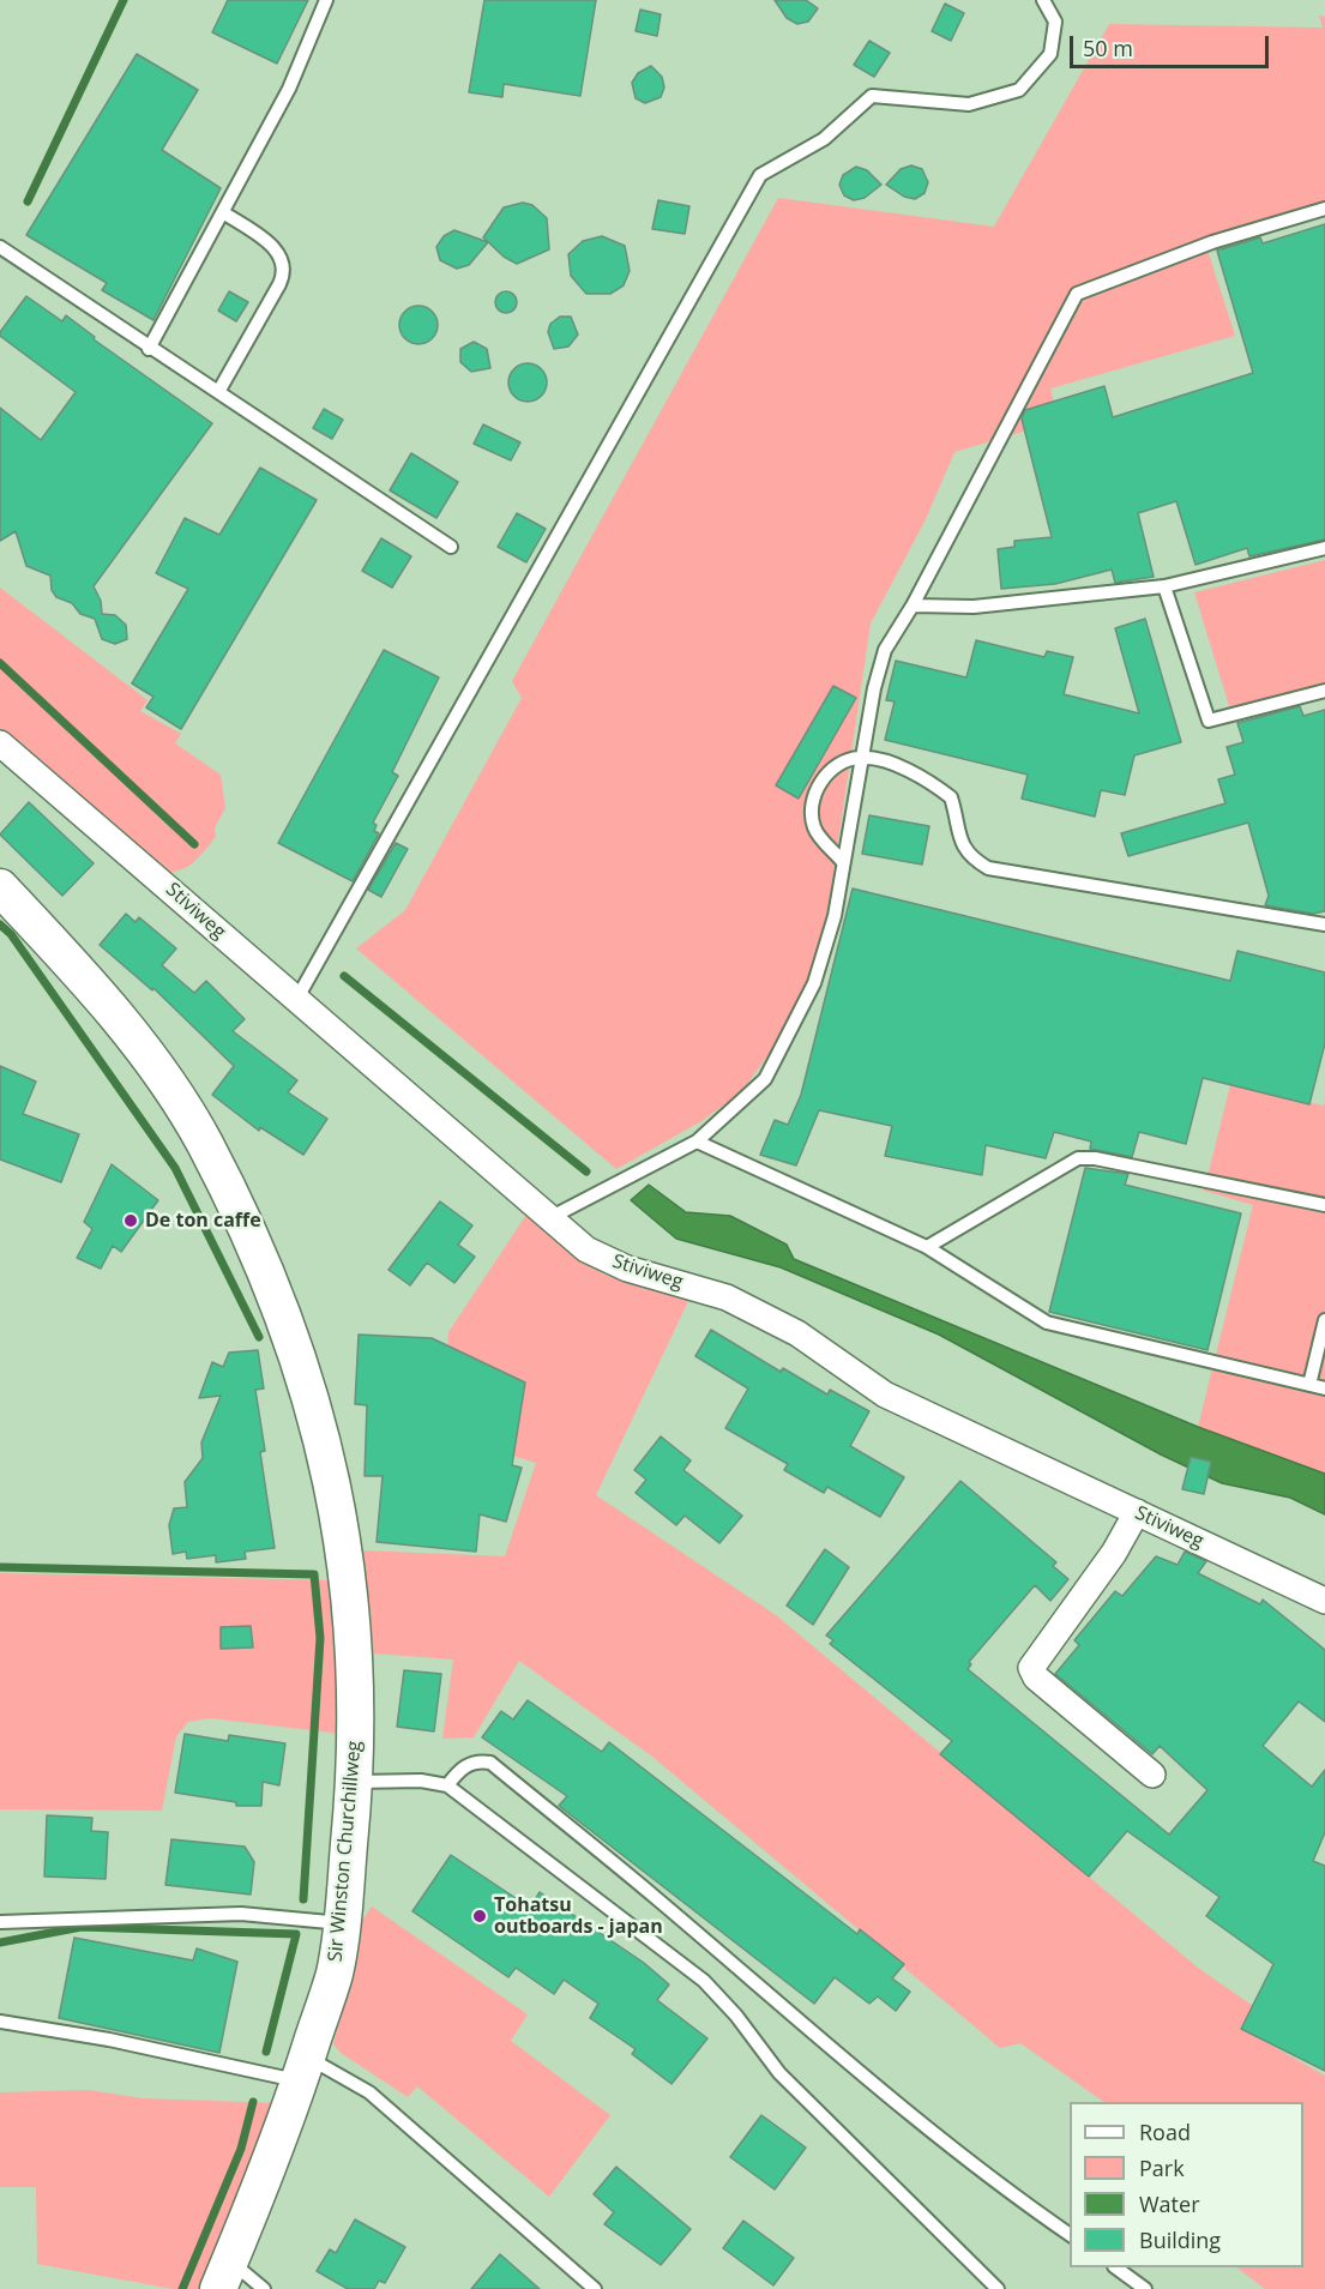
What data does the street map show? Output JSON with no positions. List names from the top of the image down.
{
  "streets": {
    "street": ["Stiviweg", "Sir Winston Churchillweg"]
  },
  "places": ["De ton caffe", "Tohatsu outboards - japan"],
  "legend": [
    "Road",
    "Park",
    "Water",
    "Building"
  ],
  "scale_bar": "50 m"
}
